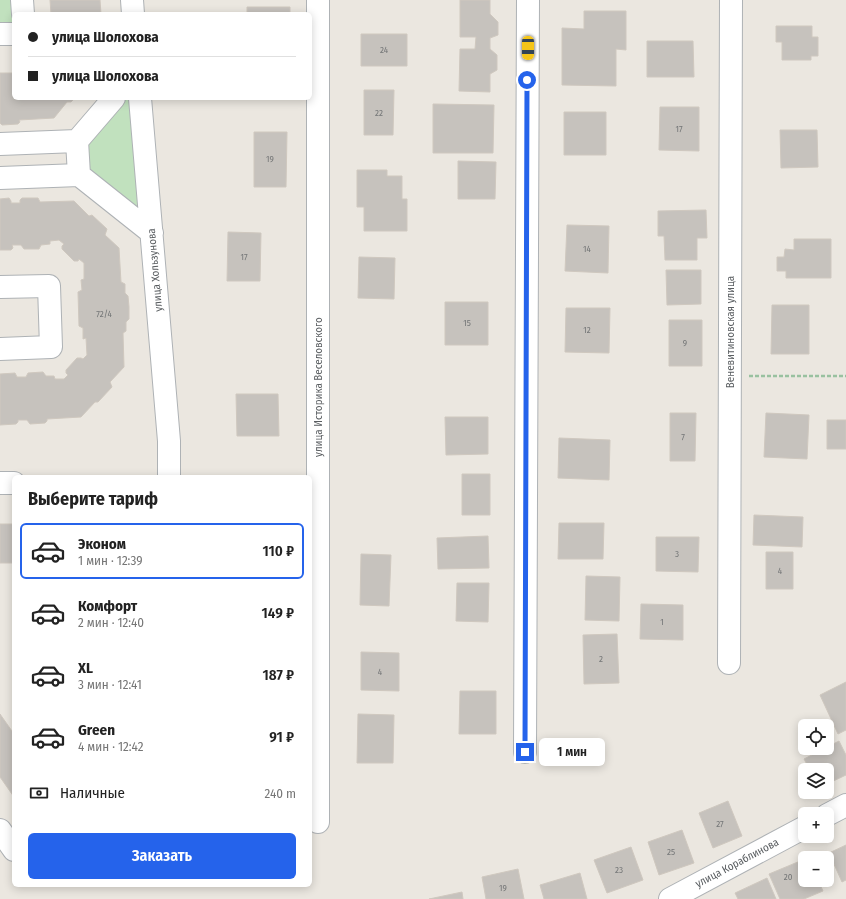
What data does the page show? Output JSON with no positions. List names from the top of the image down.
{
  "streets": {
    "street": [
      "улица Хользунова",
      "Веневитиновская улица",
      "улица Историка Веселовского",
      "улица Кораблинова"
    ]
  },
  "house_numbers": [
    "24",
    "22",
    "17",
    "19",
    "14",
    "17",
    "72/4",
    "15",
    "12",
    "9",
    "7",
    "3",
    "4",
    "1",
    "2",
    "4",
    "27",
    "25",
    "23",
    "20",
    "19"
  ],
  "page": {
    "banner": ["улица Шолохова", "улица Шолохова"],
    "heading": "Выберите тариф",
    "list": [
      {
        "name": "Эконом",
        "note": "1 мин · 12:39",
        "value": "110 ₽"
      },
      {
        "name": "Комфорт",
        "note": "2 мин · 12:40",
        "value": "149 ₽"
      },
      {
        "name": "XL",
        "note": "3 мин · 12:41",
        "value": "187 ₽"
      },
      {
        "name": "Green",
        "note": "4 мин · 12:42",
        "value": "91 ₽"
      }
    ],
    "map_buttons": ["+", "−"],
    "bubble": "1 мин",
    "pay": ["Наличные", "240 m"],
    "buttons": "Заказать"
  }
}
